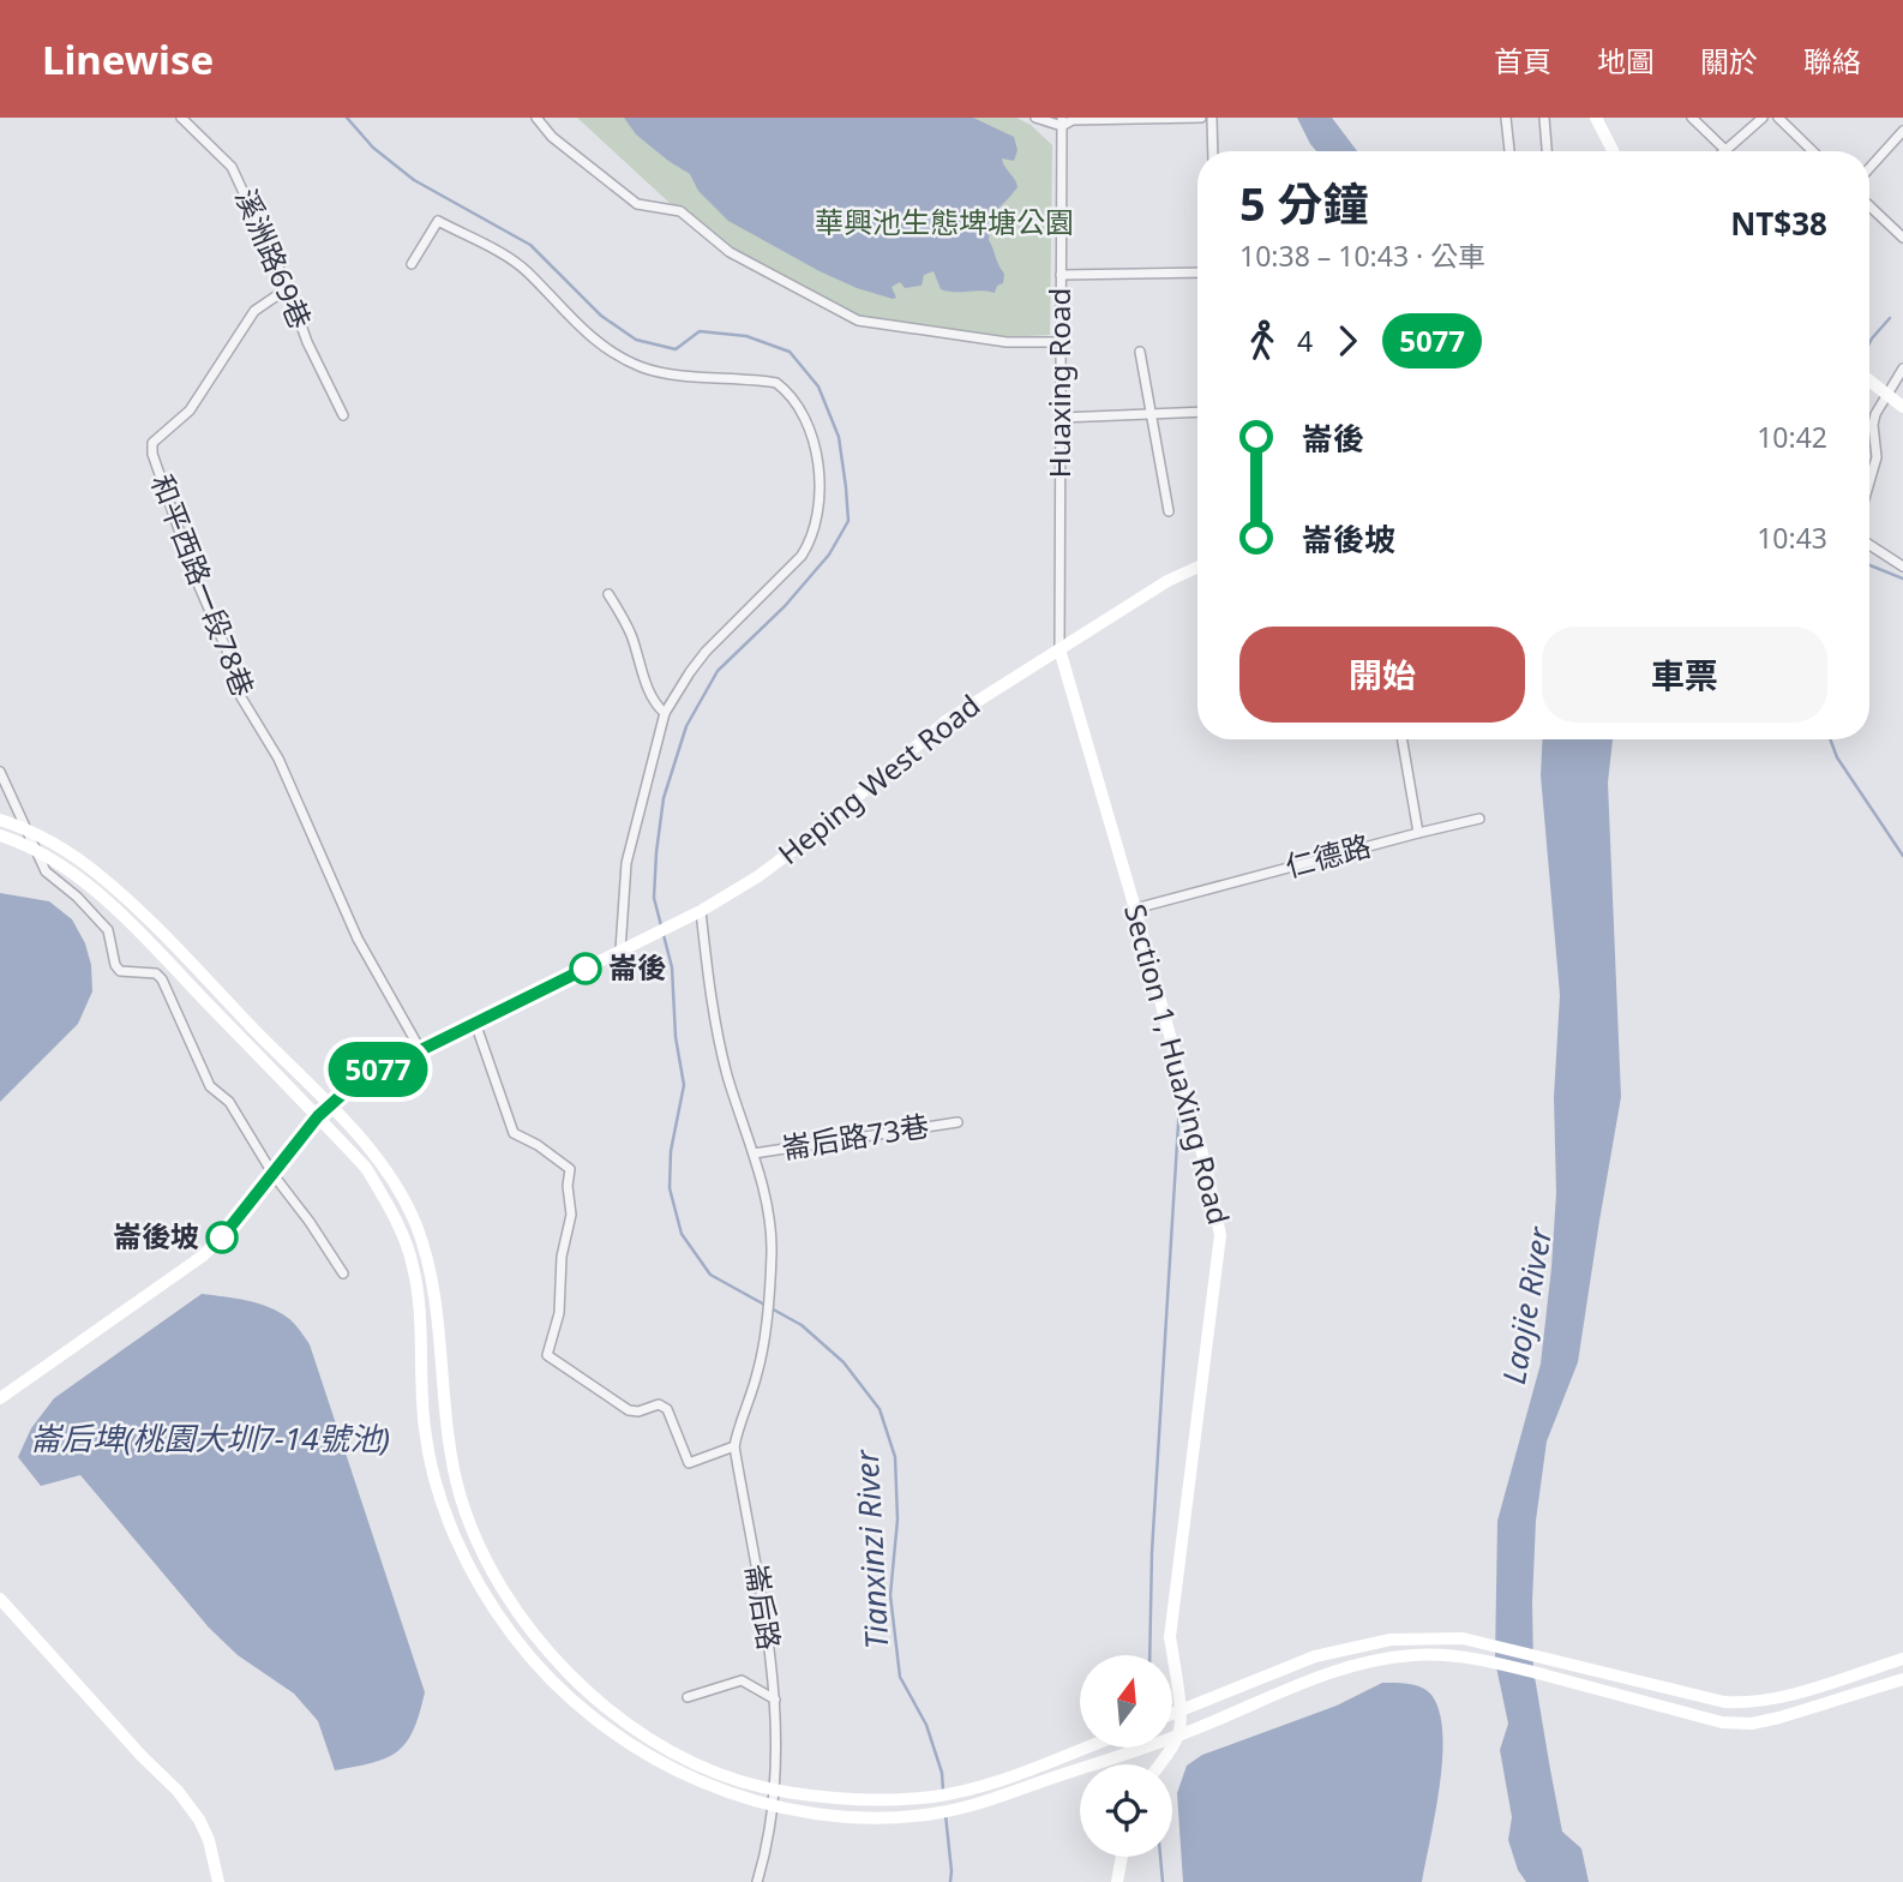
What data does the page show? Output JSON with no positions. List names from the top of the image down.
{
  "streets": {
    "street": [
      "溪洲路69巷",
      "Huaxing Road",
      "和平西路一段78巷",
      "Heping West Road",
      "仁德路",
      "Section 1, HuaXing Road",
      "崙后路73巷",
      "崙后路"
    ]
  },
  "crossings": [
    ["溪洲路69巷", "和平西路一段78巷"],
    ["Huaxing Road", "Heping West Road"],
    ["Huaxing Road", "Section 1, HuaXing Road"],
    ["和平西路一段78巷", "Heping West Road"],
    ["Heping West Road", "Section 1, HuaXing Road"],
    ["仁德路", "Section 1, HuaXing Road"],
    ["崙后路73巷", "崙后路"]
  ],
  "water": ["Laojie River", "崙后埤(桃園大圳7-14號池)", "Tianxinzi River"],
  "parks": ["華興池生態埤塘公園"],
  "places": ["崙後", "崙後坡"],
  "lines": ["bus line 5077"],
  "north": "top",
  "page": {
    "header": "Linewise",
    "nav": [
      "首頁",
      "地圖",
      "關於",
      "聯絡"
    ],
    "on_map": "5077",
    "heading": ["5 分鐘", "10:38 – 10:43 · 公車", "NT$38"],
    "legs": ["4", "5077"],
    "list": [
      {
        "name": "崙後",
        "value": "10:42"
      },
      {
        "name": "崙後坡",
        "value": "10:43"
      }
    ],
    "buttons": ["開始", "車票"]
  }
}
